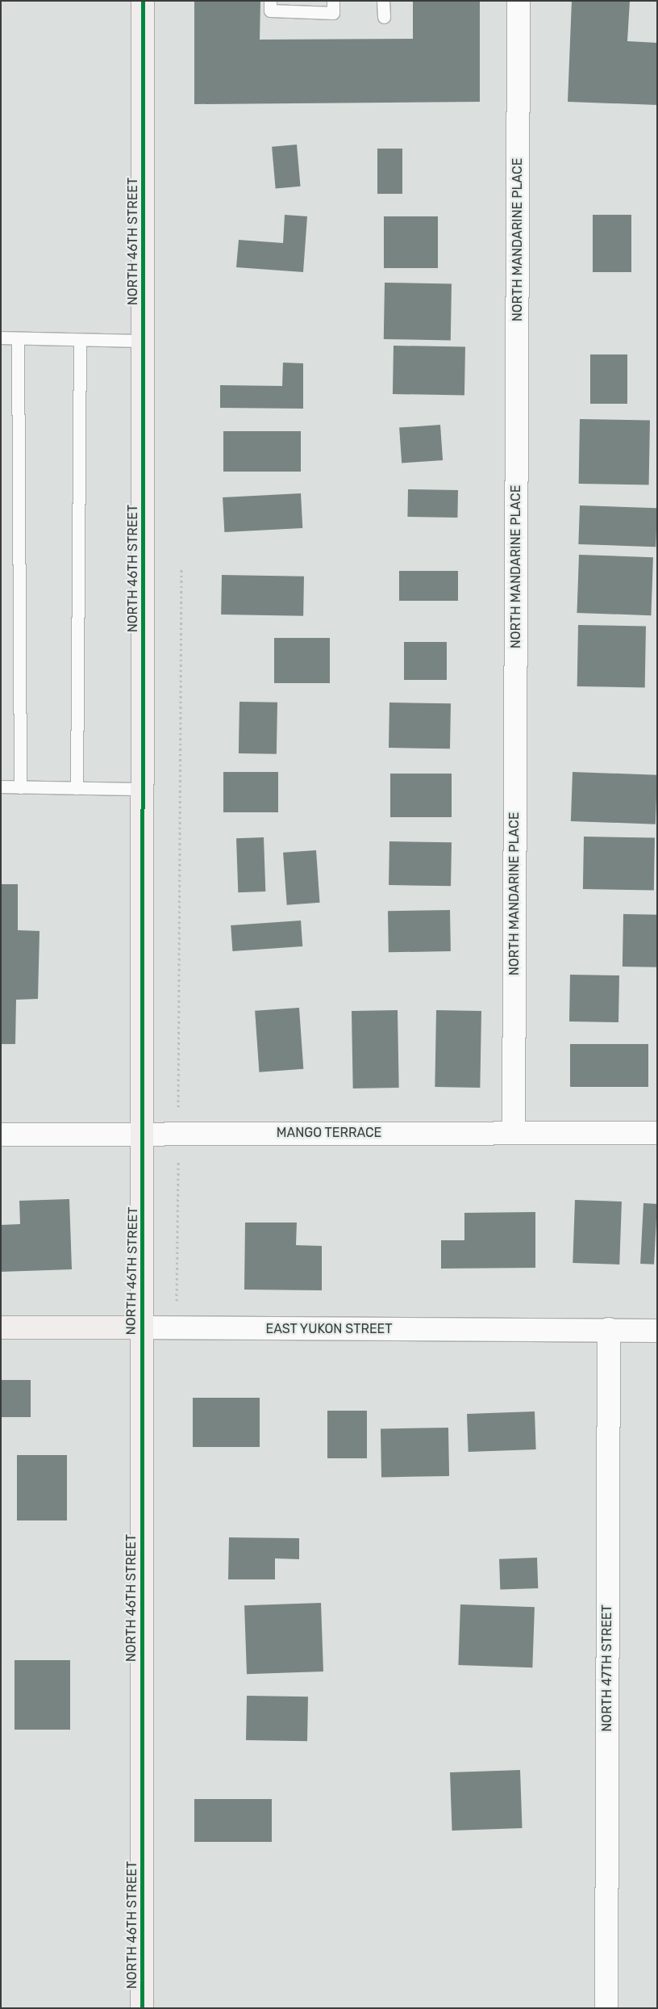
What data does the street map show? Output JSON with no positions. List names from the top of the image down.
{
  "streets": {
    "street": [
      "NORTH MANDARINE PLACE",
      "NORTH 46TH STREET",
      "MANGO TERRACE",
      "EAST YUKON STREET",
      "NORTH 47TH STREET"
    ]
  },
  "crossings": [
    ["NORTH MANDARINE PLACE", "MANGO TERRACE"],
    ["NORTH 46TH STREET", "MANGO TERRACE"],
    ["NORTH 46TH STREET", "EAST YUKON STREET"],
    ["EAST YUKON STREET", "NORTH 47TH STREET"]
  ]
}
